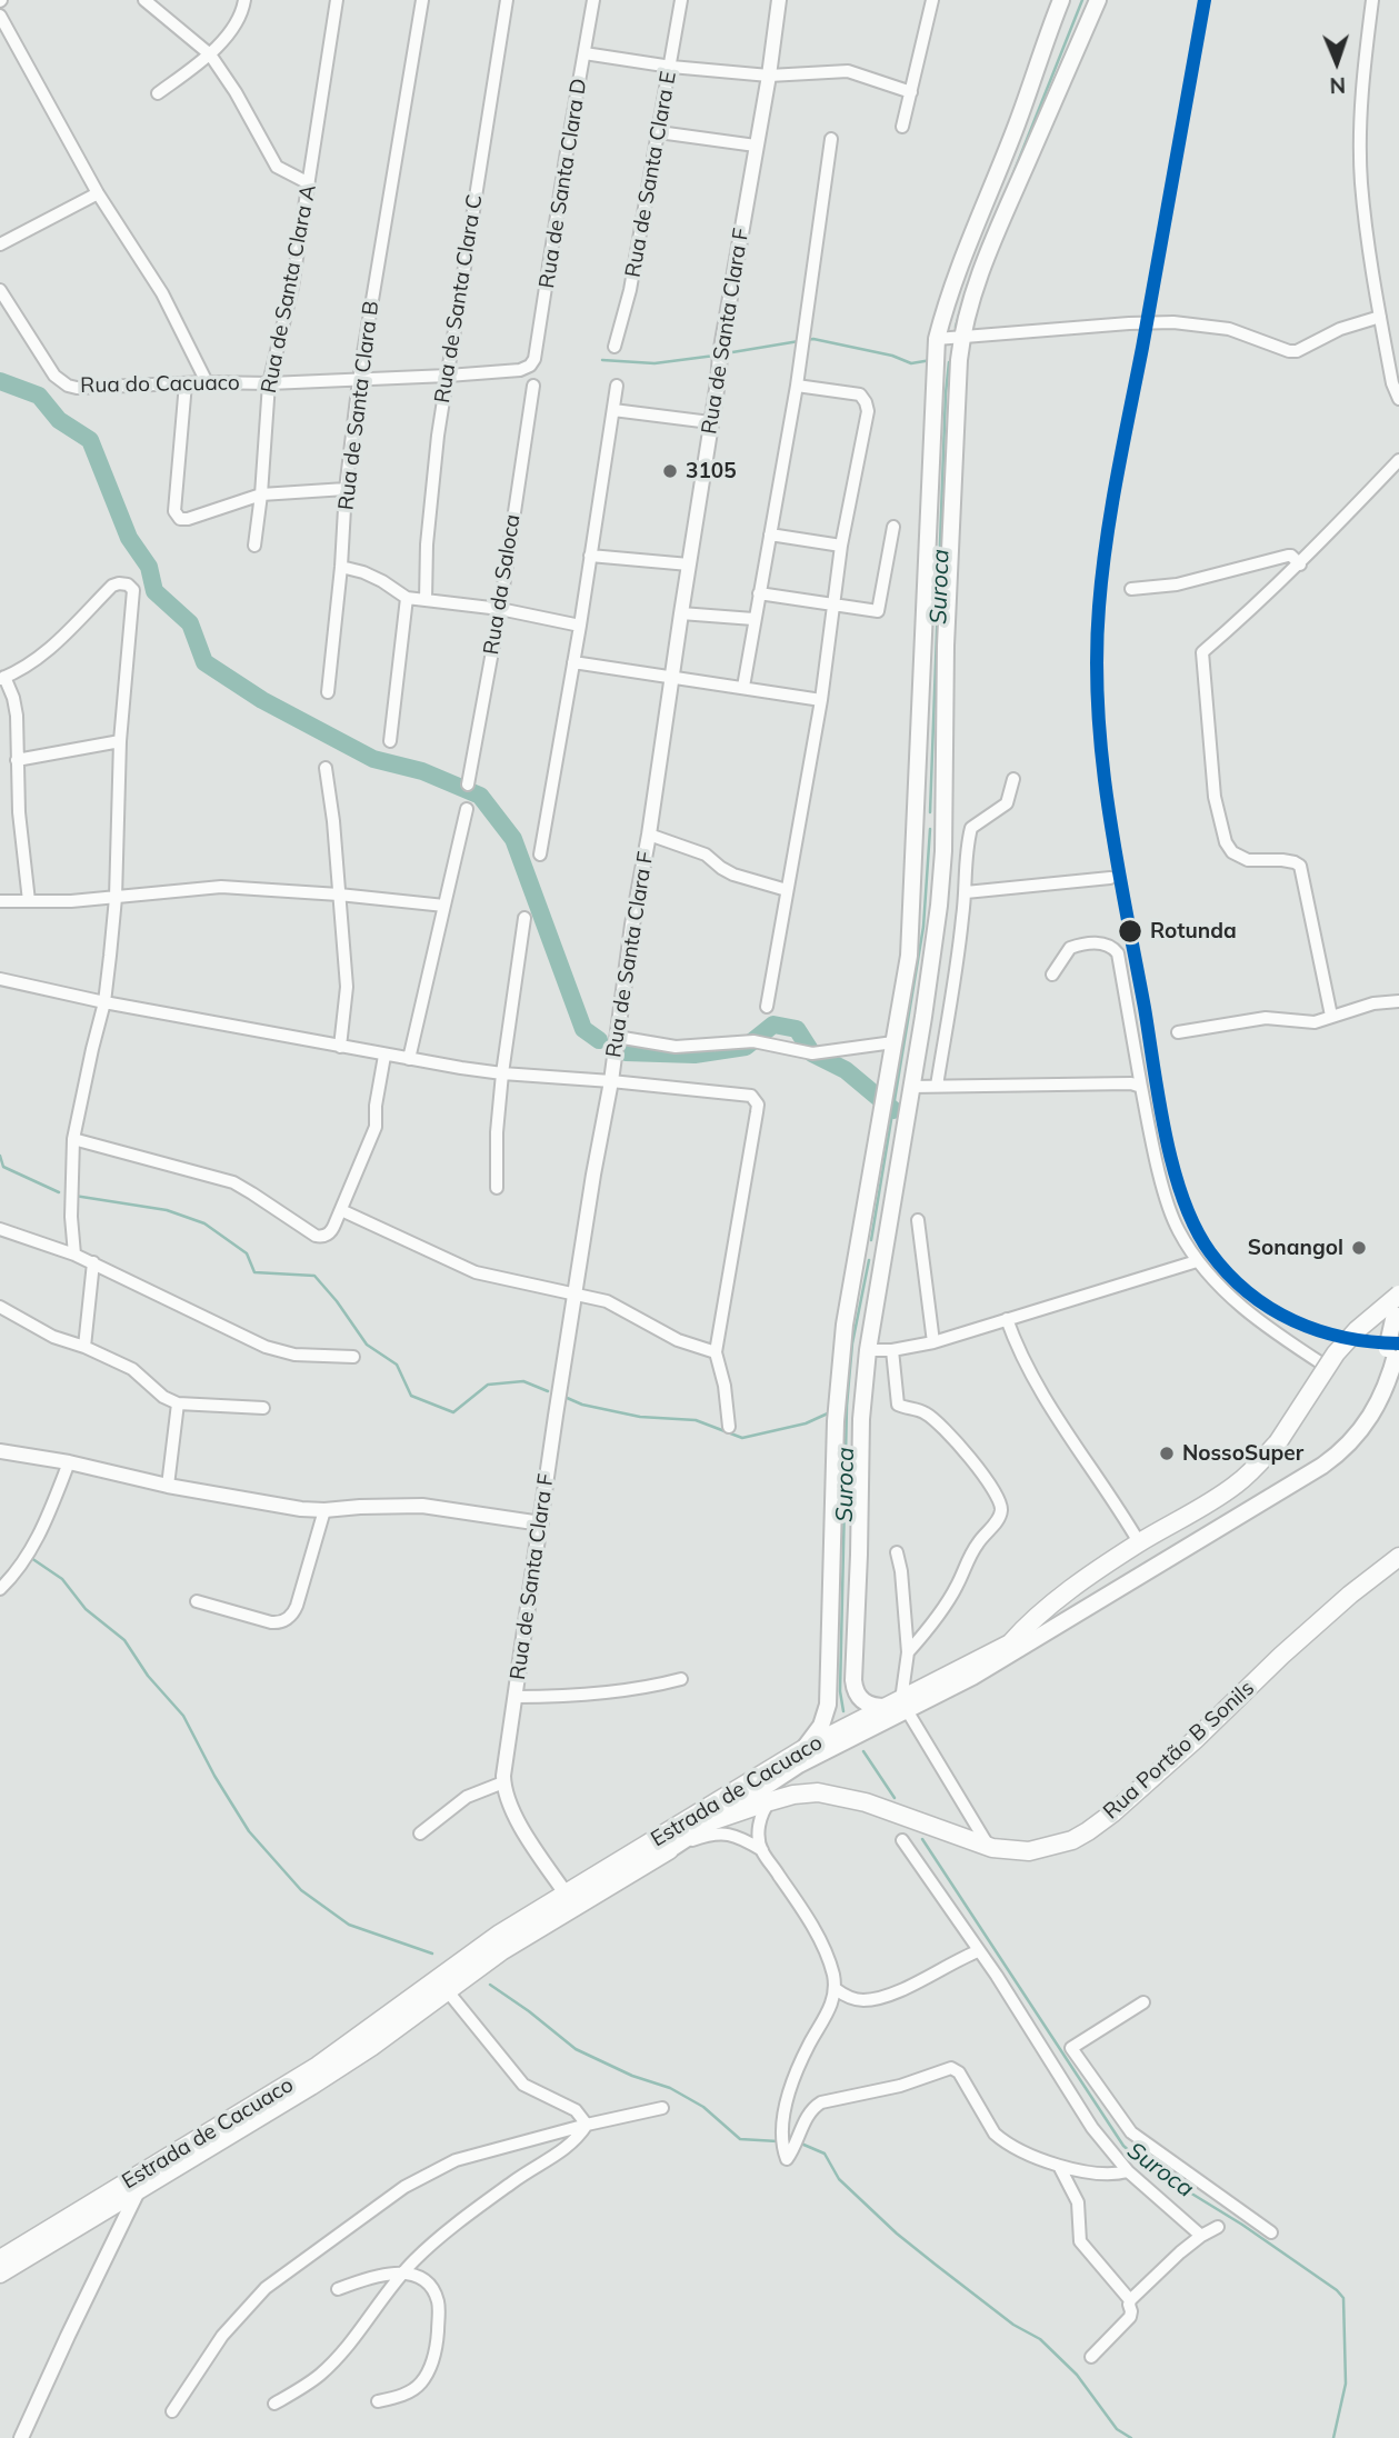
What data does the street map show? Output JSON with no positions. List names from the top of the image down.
{
  "streets": {
    "main road": ["Rua Portão B Sonils", "Estrada de Cacuaco"],
    "street": [
      "Rua de Santa Clara E",
      "Rua de Santa Clara D",
      "Rua de Santa Clara A",
      "Rua de Santa Clara C",
      "Rua de Santa Clara F",
      "Rua do Cacuaco",
      "Rua de Santa Clara B",
      "Rua da Saloca"
    ]
  },
  "crossings": [
    ["Rua de Santa Clara D", "Rua do Cacuaco"],
    ["Rua de Santa Clara A", "Rua do Cacuaco"],
    ["Rua de Santa Clara C", "Rua do Cacuaco"],
    ["Rua de Santa Clara F", "Estrada de Cacuaco"],
    ["Rua do Cacuaco", "Rua de Santa Clara B"],
    ["Rua Portão B Sonils", "Estrada de Cacuaco"]
  ],
  "water": ["Suroca"],
  "places": [
    "3105",
    "Rotunda",
    "Sonangol",
    "NossoSuper"
  ],
  "north": "bottom"
}
